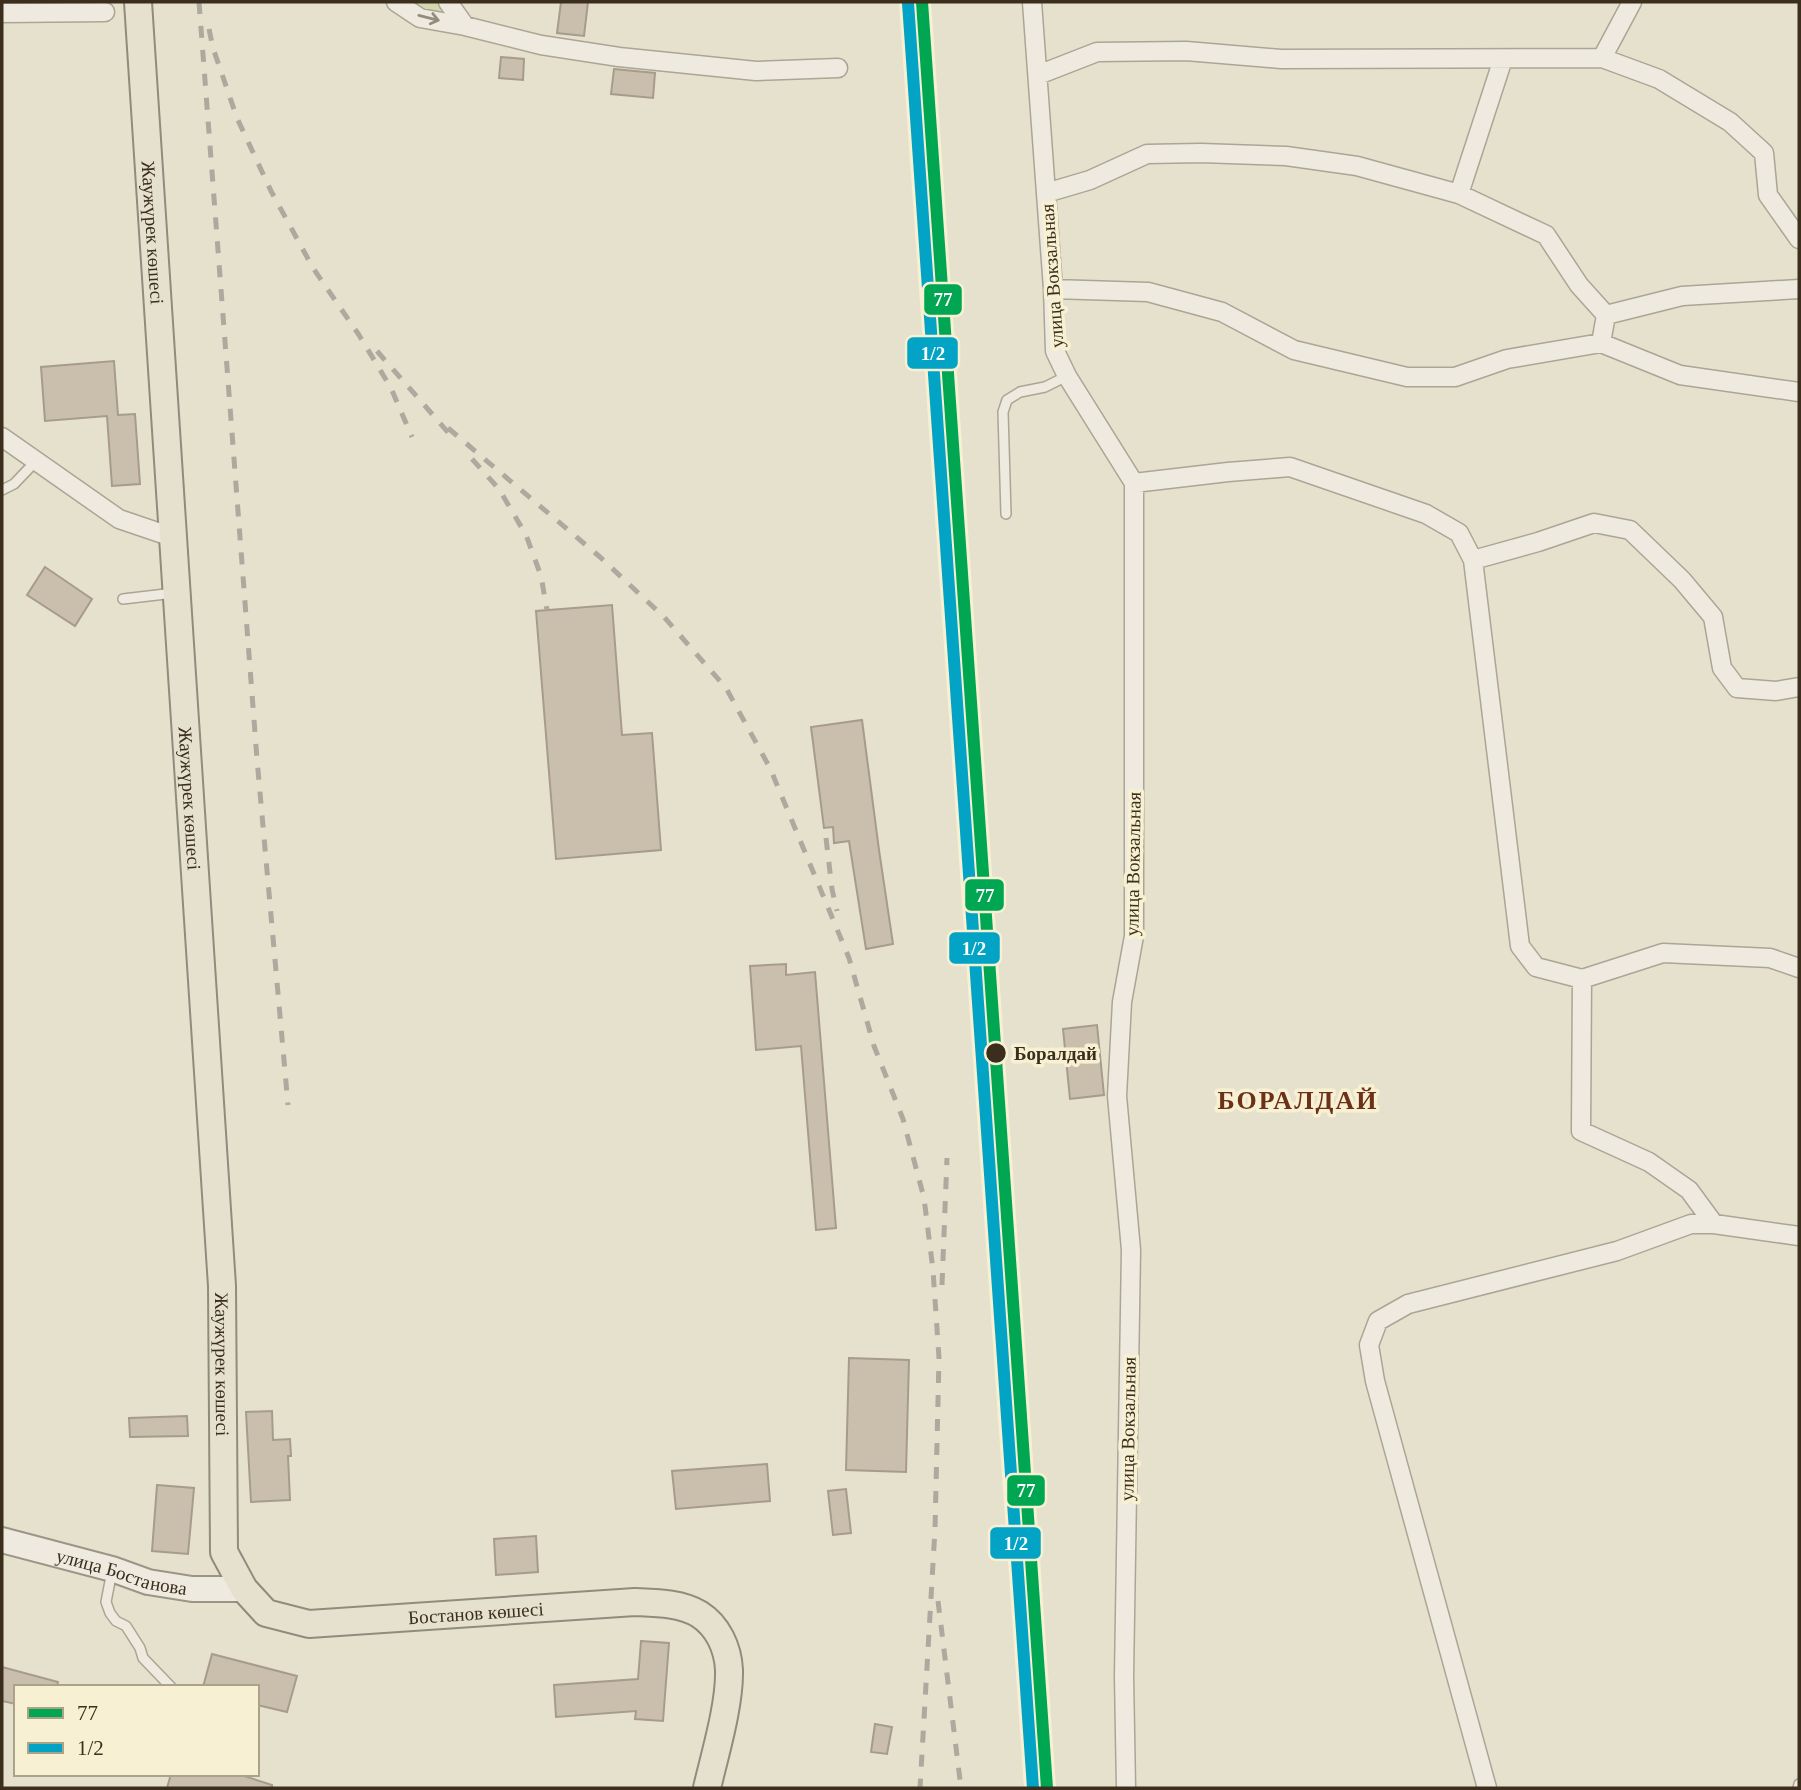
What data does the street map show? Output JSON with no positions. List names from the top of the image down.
{
  "streets": {
    "main road": ["Жаужүрек көшесі", "Бостанов көшесі"],
    "street": ["улица Вокзальная", "улица Бостанова"]
  },
  "crossings": [
    ["Жаужүрек көшесі", "улица Бостанова"],
    ["Жаужүрек көшесі", "Бостанов көшесі"],
    ["улица Бостанова", "Бостанов көшесі"]
  ],
  "districts": ["БОРАЛДАЙ"],
  "places": ["Боралдай"],
  "lines": ["transit line 77", "transit line 1/2"],
  "legend": ["77", "1/2"]
}
